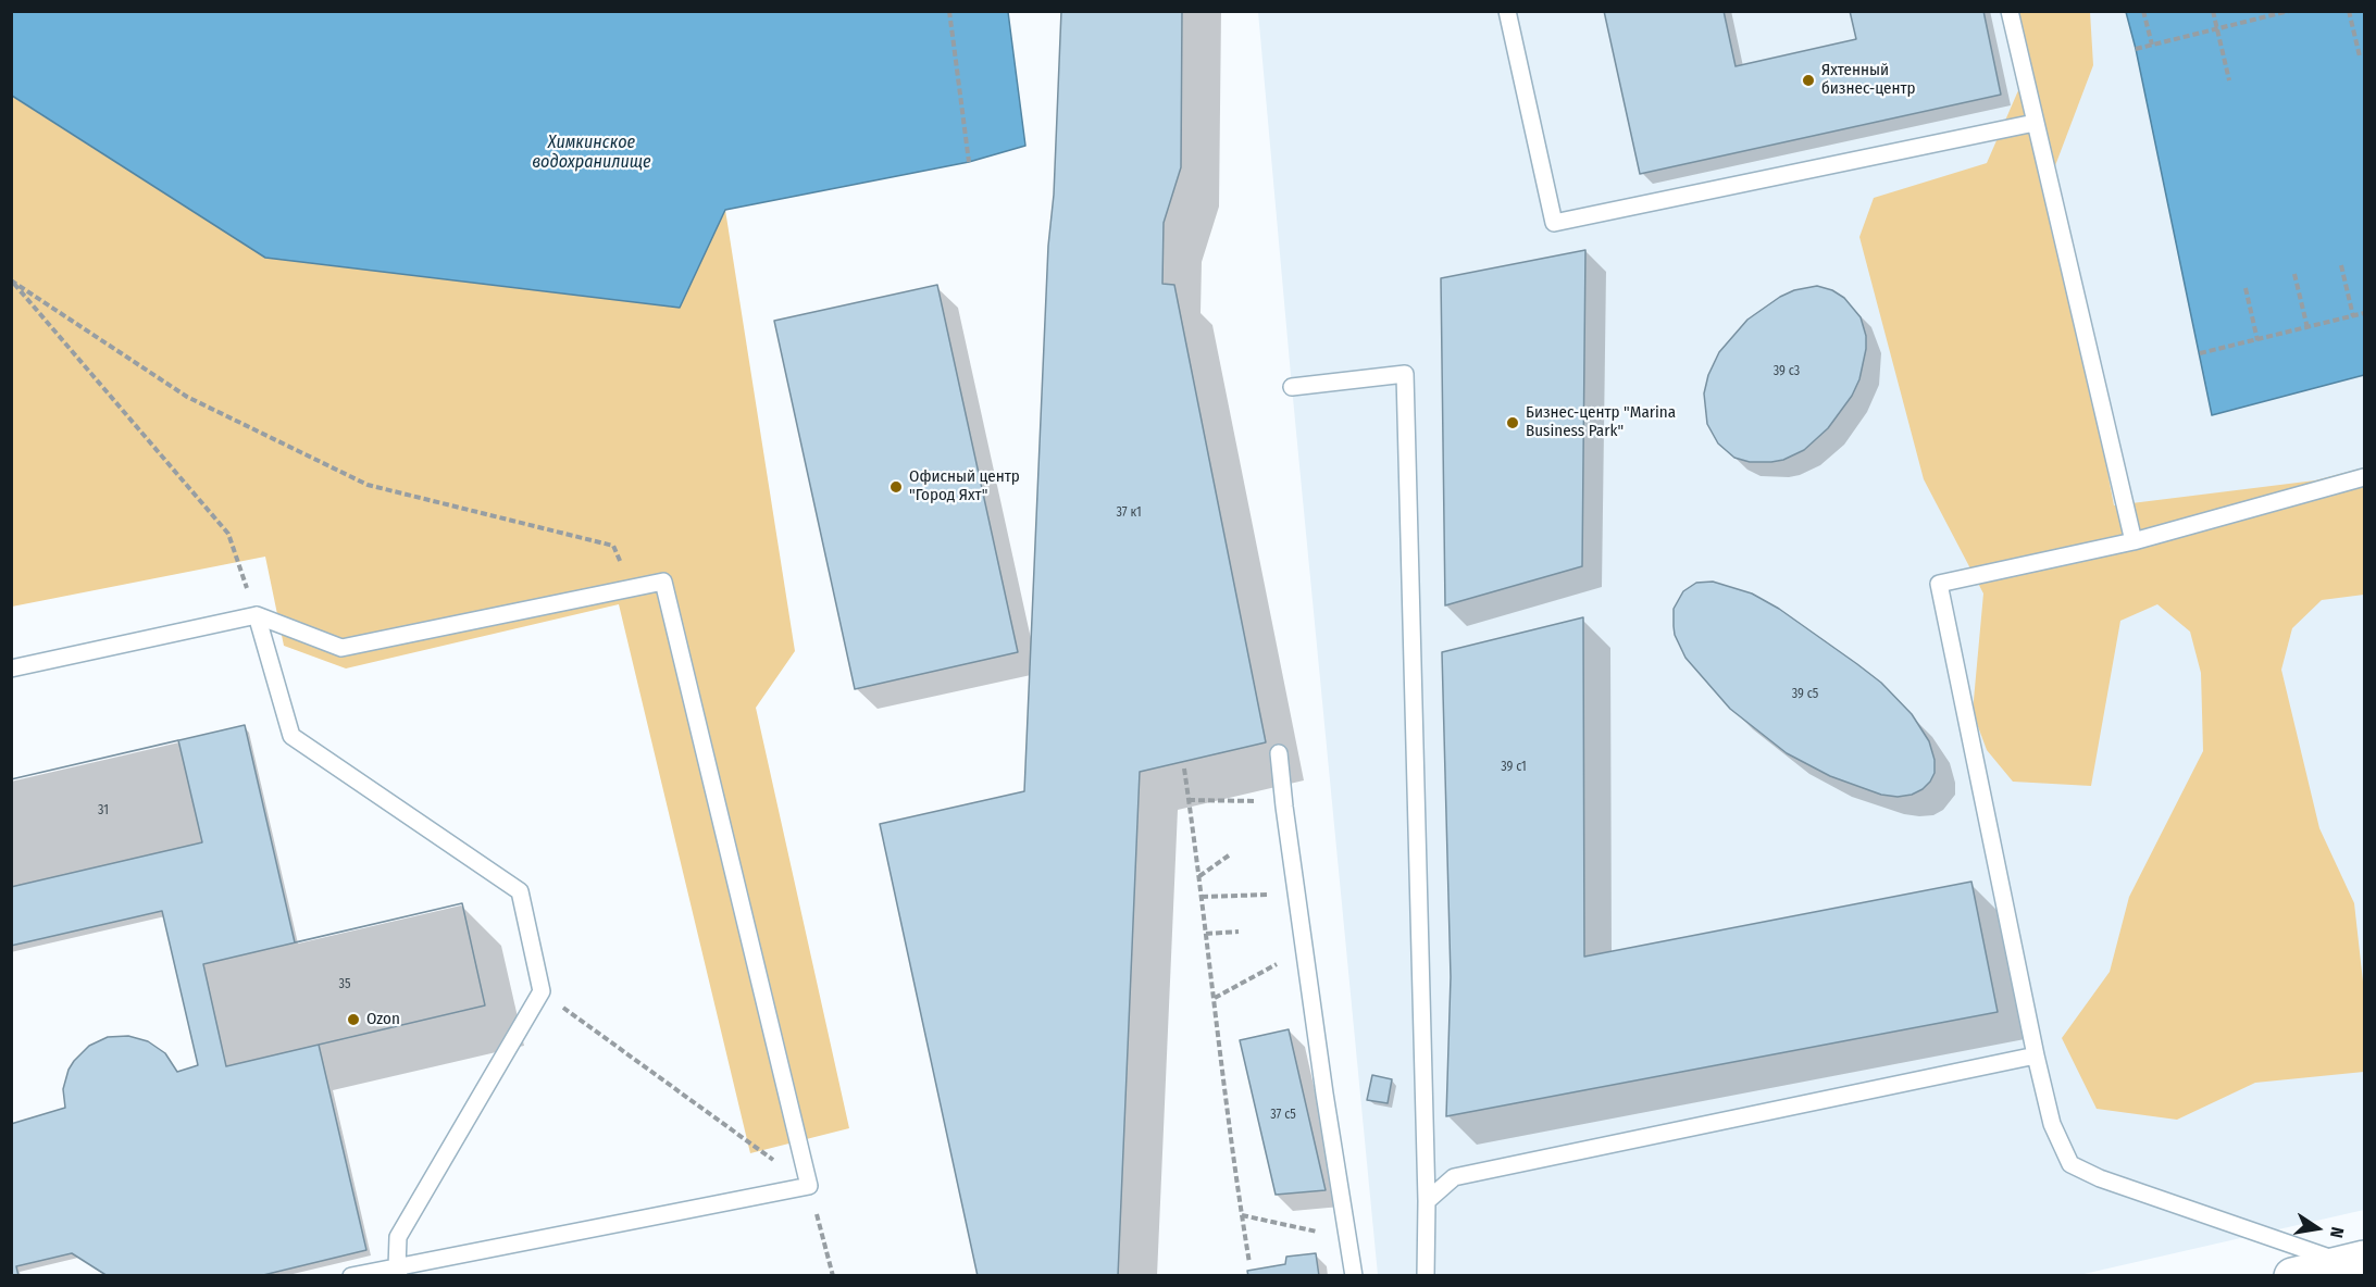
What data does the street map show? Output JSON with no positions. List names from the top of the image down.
{
  "water": ["Химкинское водохранилище"],
  "places": [
    "Яхтенный бизнес-центр",
    "Бизнес-центр \"Marina Business Park\"",
    "Офисный центр \"Город Яхт\"",
    "Ozon"
  ],
  "house_numbers": [
    "39 с3",
    "37 к1",
    "39 с5",
    "39 с1",
    "31",
    "35",
    "37 с5"
  ],
  "north": "right"
}
